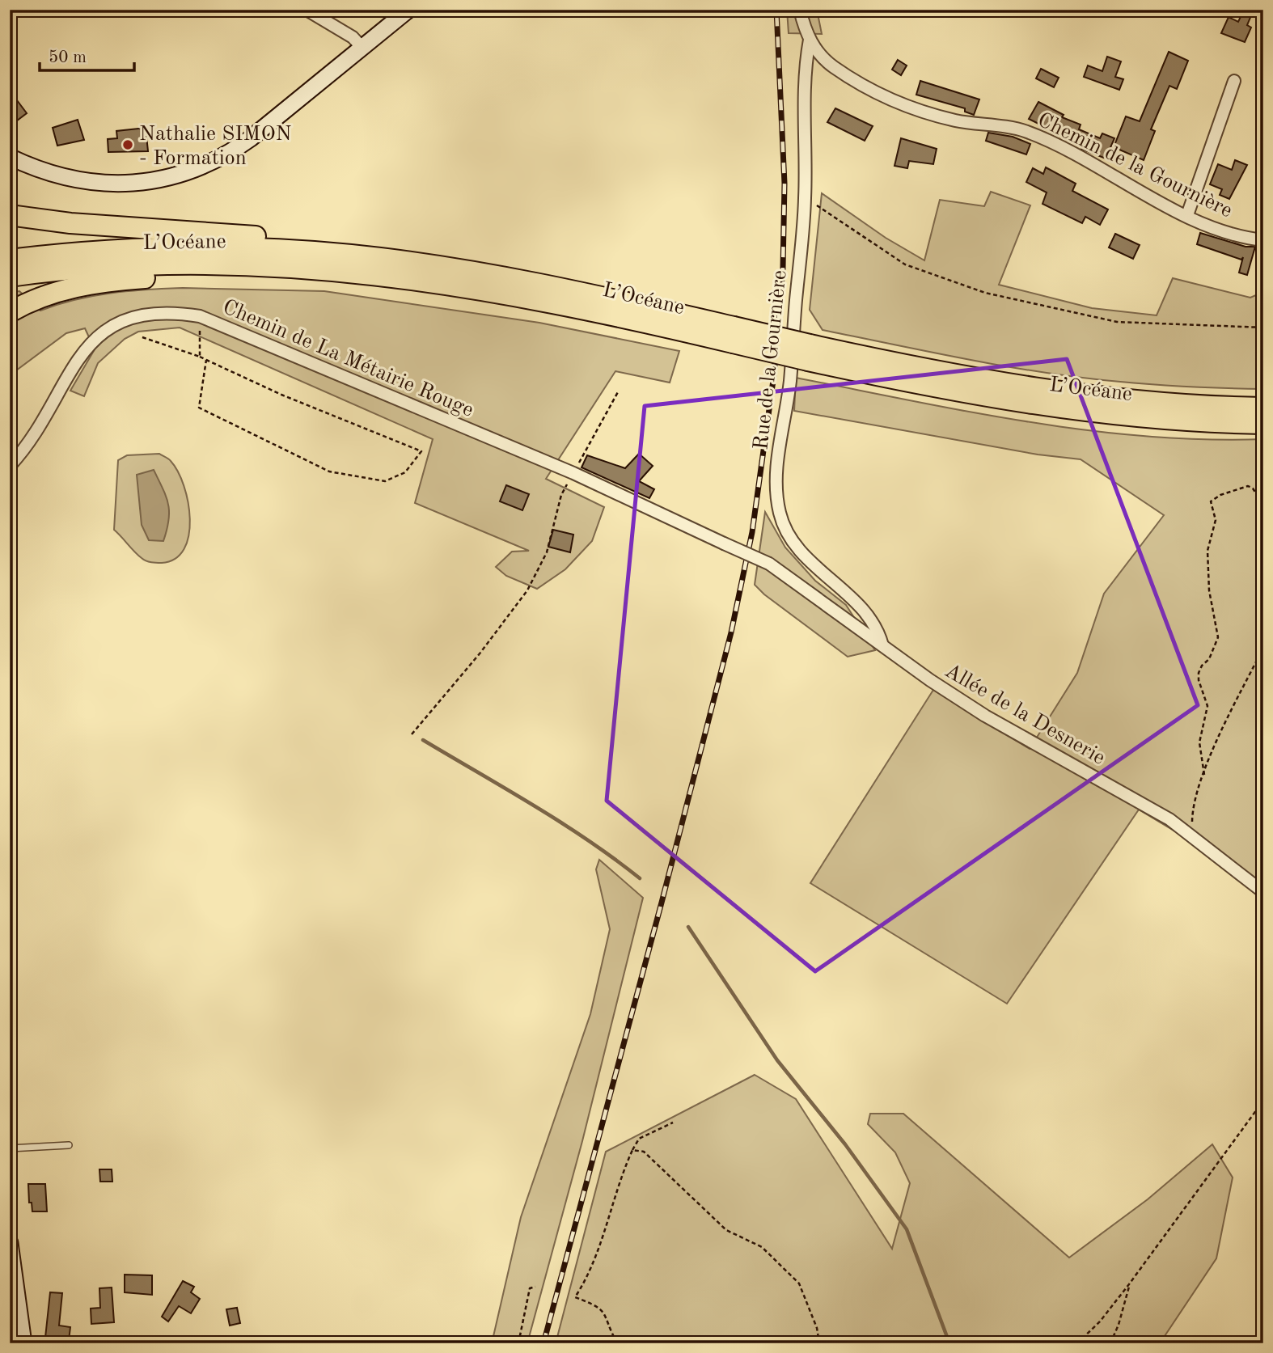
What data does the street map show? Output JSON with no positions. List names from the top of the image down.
{
  "streets": {
    "highway": ["L’Océane"],
    "street": [
      "Chemin de la Gournière",
      "Chemin de La Métairie Rouge",
      "Rue de la Gournière",
      "Allée de la Desnerie"
    ]
  },
  "crossings": [
    ["Chemin de la Gournière", "Rue de la Gournière"],
    ["Chemin de La Métairie Rouge", "Allée de la Desnerie"],
    ["Rue de la Gournière", "Allée de la Desnerie"]
  ],
  "places": ["Nathalie SIMON - Formation"],
  "scale_bar": "50 m"
}
